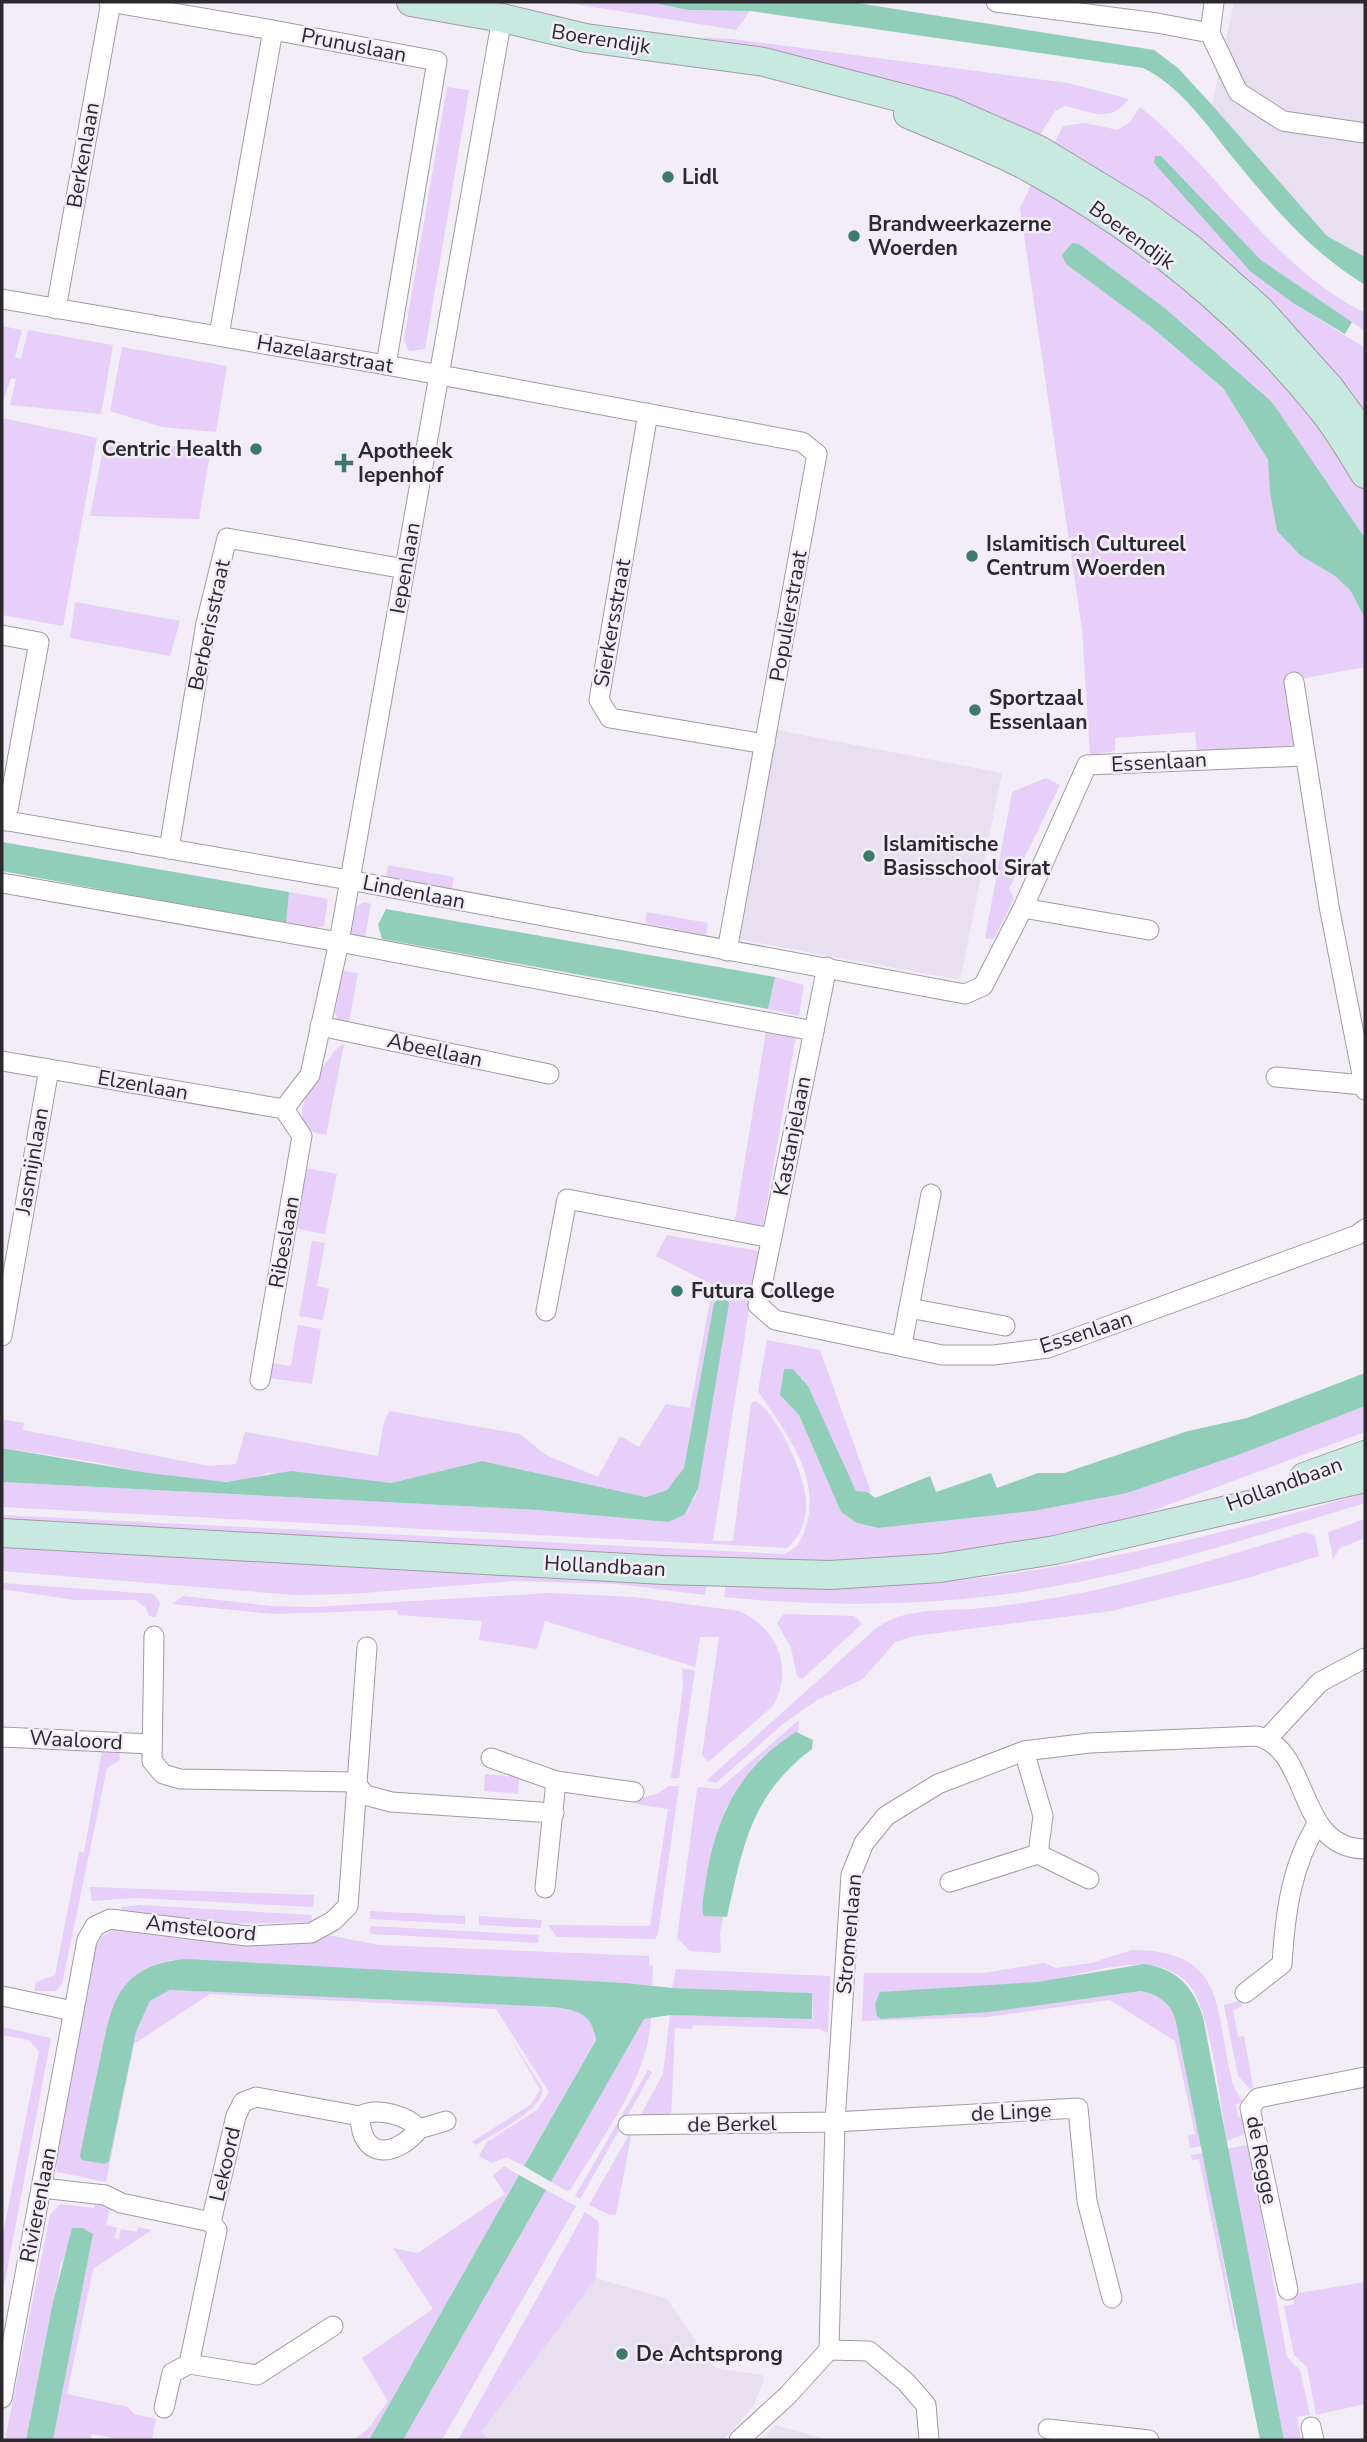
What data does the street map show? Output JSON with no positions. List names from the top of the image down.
{
  "streets": {
    "main road": ["Boerendijk", "Hollandbaan"],
    "street": [
      "Prunuslaan",
      "Berkenlaan",
      "Hazelaarstraat",
      "Iepenlaan",
      "Populierstraat",
      "Sierkersstraat",
      "Berberisstraat",
      "Essenlaan",
      "Lindenlaan",
      "Abeellaan",
      "Elzenlaan",
      "Kastanjelaan",
      "Jasmijnlaan",
      "Ribeslaan",
      "Waaloord",
      "Amsteloord",
      "Stromenlaan",
      "de Linge",
      "de Berkel",
      "de Regge",
      "Lekoord",
      "Rivierenlaan"
    ]
  },
  "crossings": [
    ["Boerendijk", "Iepenlaan"],
    ["Prunuslaan", "Berkenlaan"],
    ["Prunuslaan", "Hazelaarstraat"],
    ["Berkenlaan", "Hazelaarstraat"],
    ["Hazelaarstraat", "Iepenlaan"],
    ["Hazelaarstraat", "Populierstraat"],
    ["Hazelaarstraat", "Sierkersstraat"],
    ["Iepenlaan", "Berberisstraat"],
    ["Iepenlaan", "Lindenlaan"],
    ["Iepenlaan", "Abeellaan"],
    ["Iepenlaan", "Elzenlaan"],
    ["Iepenlaan", "Ribeslaan"],
    ["Populierstraat", "Sierkersstraat"],
    ["Populierstraat", "Lindenlaan"],
    ["Berberisstraat", "Lindenlaan"],
    ["Essenlaan", "Lindenlaan"],
    ["Essenlaan", "Kastanjelaan"],
    ["Lindenlaan", "Kastanjelaan"],
    ["Elzenlaan", "Jasmijnlaan"],
    ["Elzenlaan", "Ribeslaan"],
    ["Amsteloord", "Rivierenlaan"],
    ["Stromenlaan", "de Linge"],
    ["Stromenlaan", "de Berkel"],
    ["de Linge", "de Berkel"],
    ["Lekoord", "Rivierenlaan"]
  ],
  "places": {
    "other": [
      "Lidl",
      "Brandweerkazerne Woerden",
      "Centric Health",
      "Islamitisch Cultureel Centrum Woerden",
      "Sportzaal Essenlaan",
      "Islamitische Basisschool Sirat",
      "Futura College",
      "De Achtsprong"
    ],
    "health": ["Apotheek Iepenhof"]
  }
}
